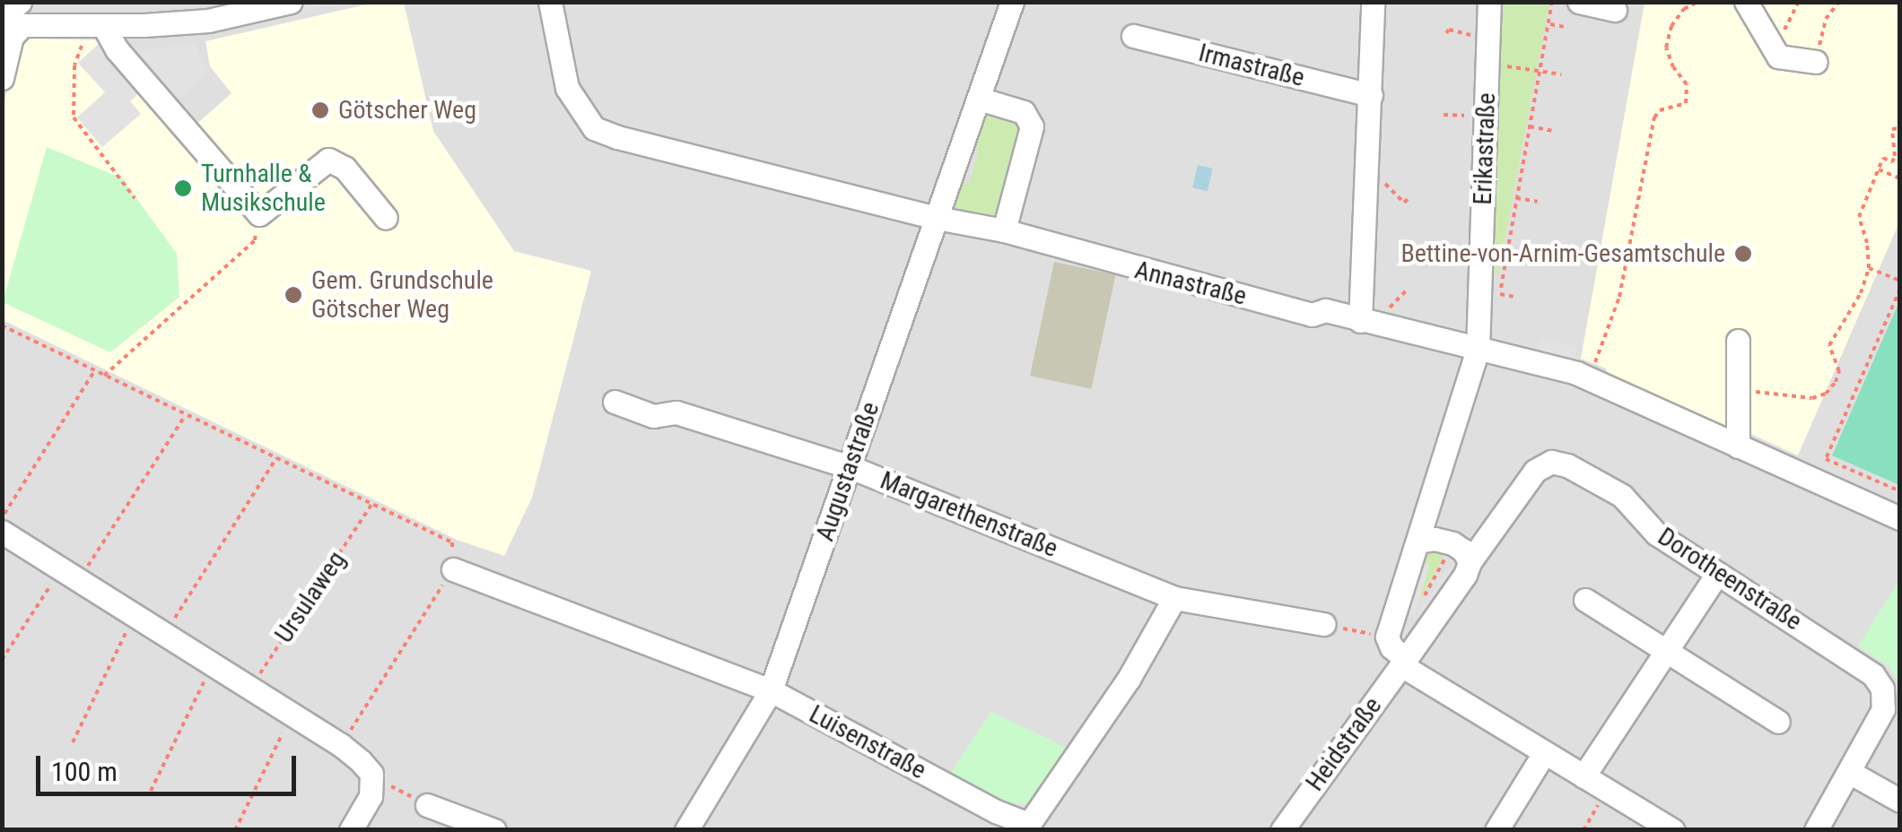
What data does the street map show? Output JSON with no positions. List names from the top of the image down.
{
  "streets": {
    "street": [
      "Irmastraße",
      "Erikastraße",
      "Annastraße",
      "Augustastraße",
      "Margarethenstraße",
      "Dorotheenstraße",
      "Luisenstraße",
      "Heidstraße"
    ],
    "path": ["Ursulaweg"]
  },
  "crossings": [
    ["Erikastraße", "Annastraße"],
    ["Annastraße", "Augustastraße"],
    ["Augustastraße", "Margarethenstraße"],
    ["Augustastraße", "Luisenstraße"],
    ["Margarethenstraße", "Luisenstraße"],
    ["Dorotheenstraße", "Heidstraße"]
  ],
  "places": [
    "Götscher Weg",
    "Turnhalle & Musikschule",
    "Bettine-von-Arnim-Gesamtschule",
    "Gem. Grundschule Götscher Weg"
  ],
  "scale_bar": "100 m"
}
